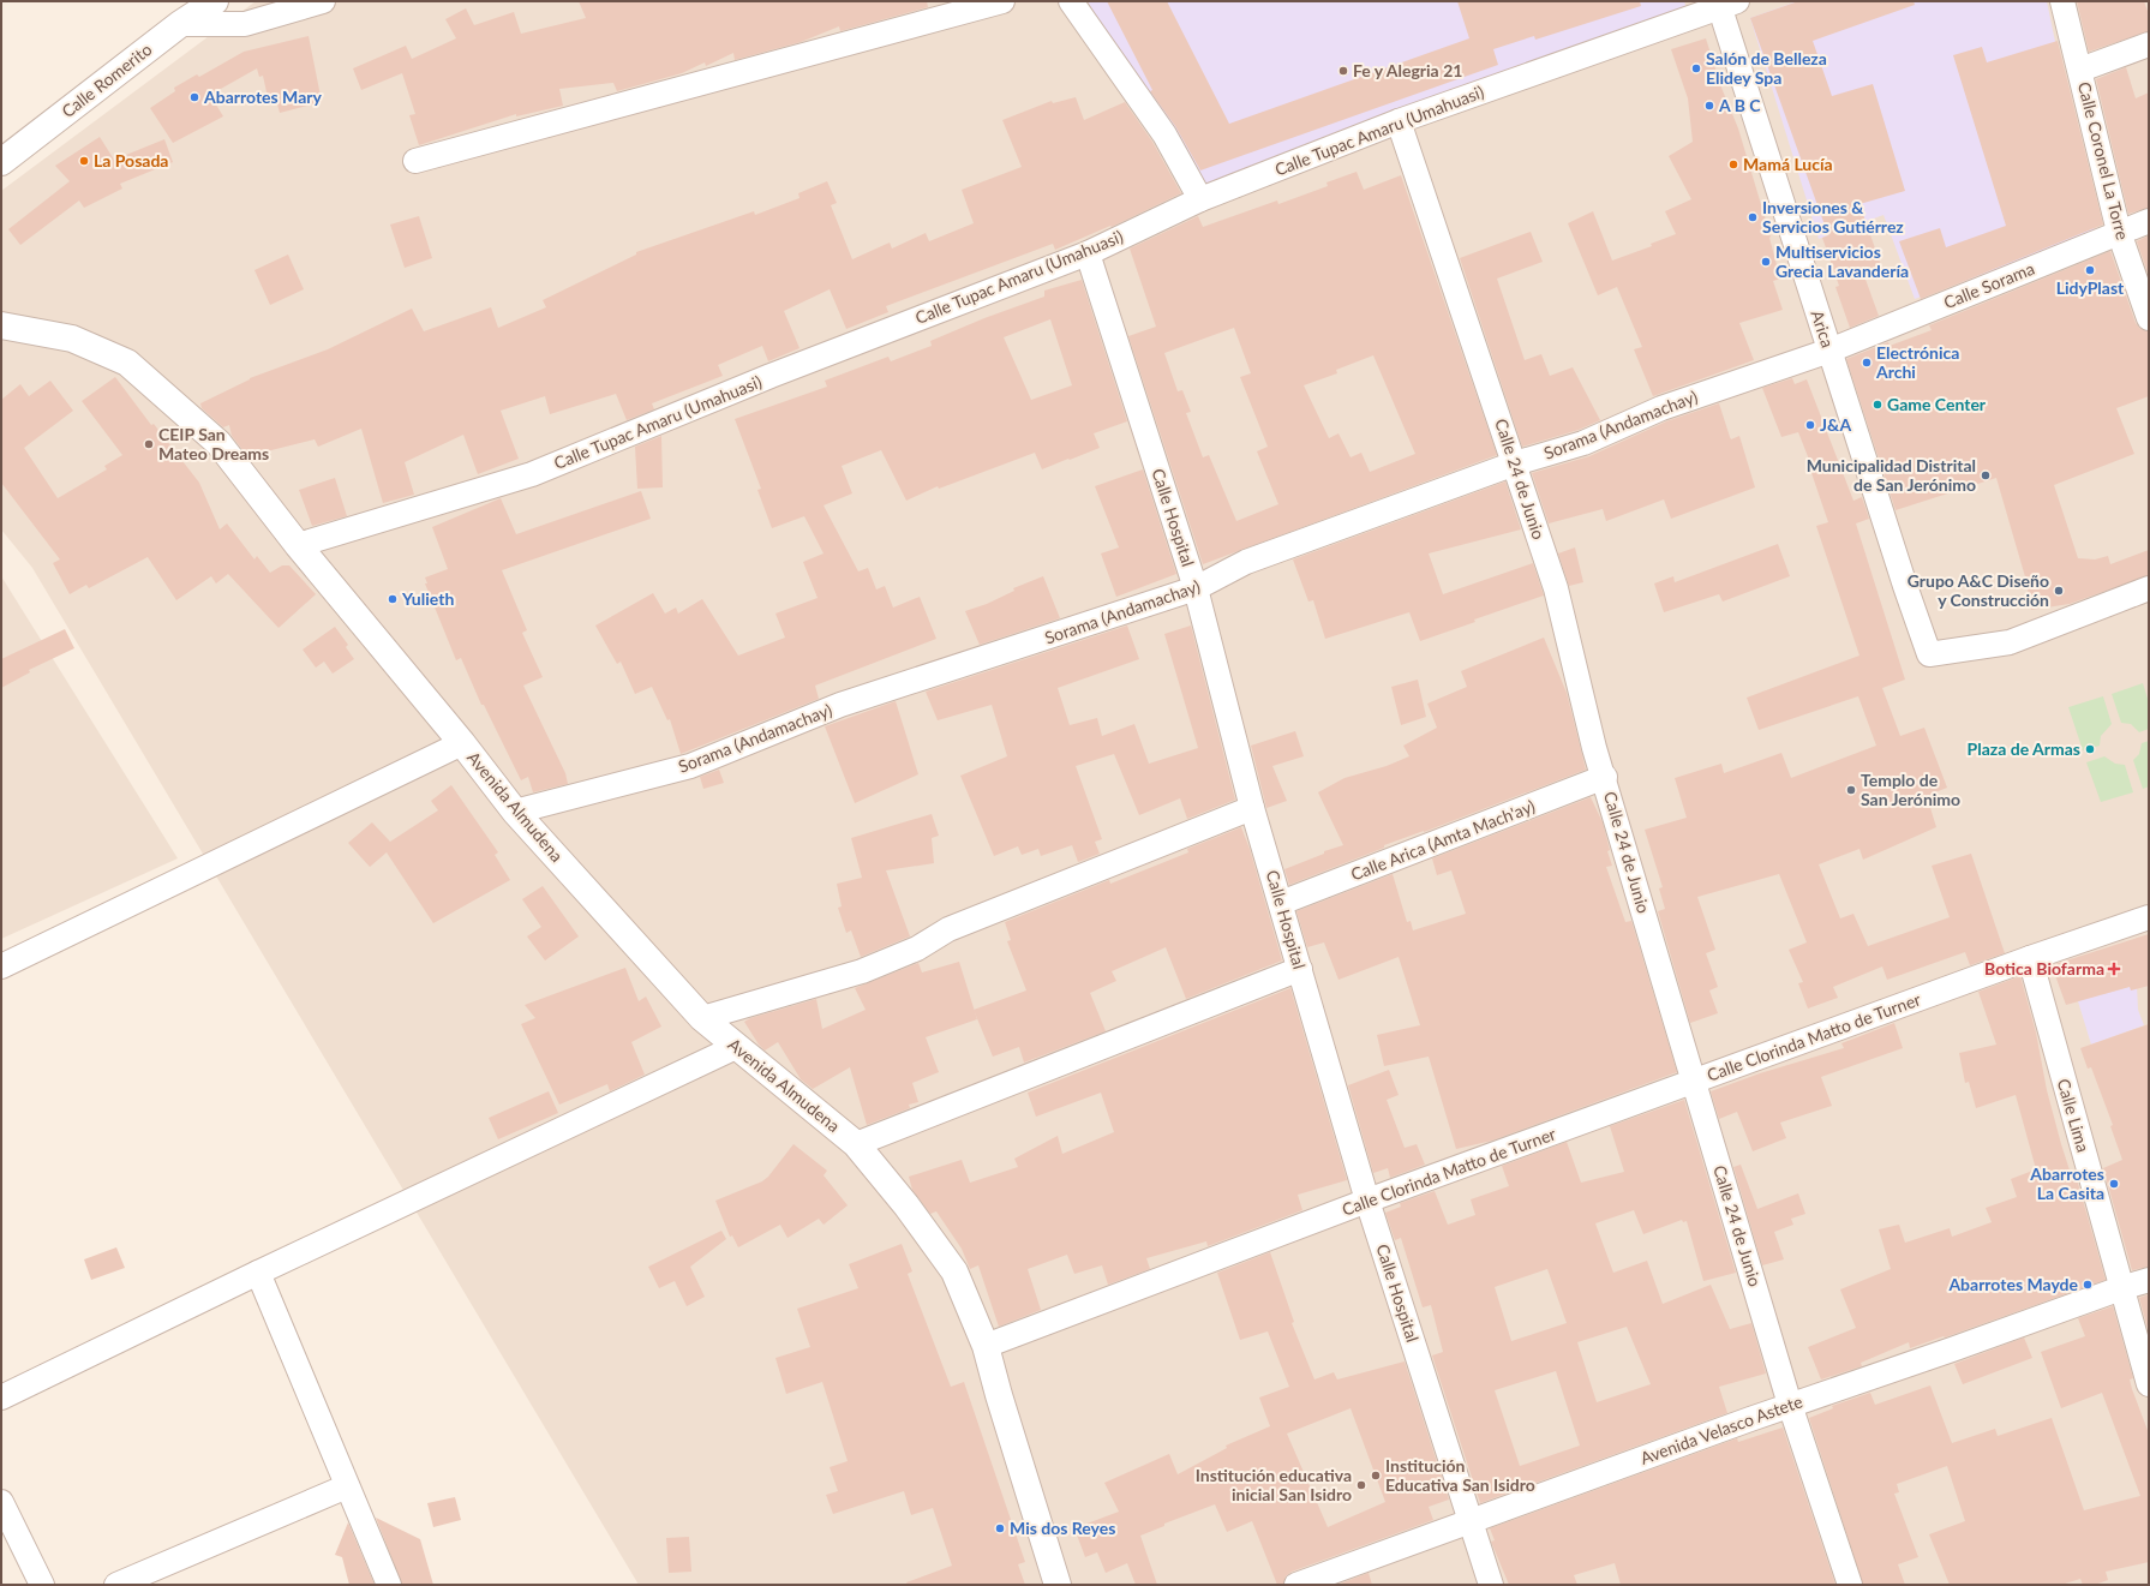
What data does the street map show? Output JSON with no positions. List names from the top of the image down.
{
  "streets": {
    "street": [
      "Calle Romerito",
      "Calle Tupac Amaru (Umahuasi)",
      "Calle Coronel La Torre",
      "Calle Sorama",
      "Arica",
      "Sorama (Andamachay)",
      "Calle 24 de Junio",
      "Calle Hospital",
      "Avenida Almudena",
      "Calle Arica (Amta Mach'ay)",
      "Calle Clorinda Matto de Turner",
      "Calle Lima",
      "Avenida Velasco Astete"
    ]
  },
  "crossings": [
    ["Calle Tupac Amaru (Umahuasi)", "Arica"],
    ["Calle Tupac Amaru (Umahuasi)", "Calle 24 de Junio"],
    ["Calle Tupac Amaru (Umahuasi)", "Calle Hospital"],
    ["Calle Tupac Amaru (Umahuasi)", "Avenida Almudena"],
    ["Calle Coronel La Torre", "Calle Sorama"],
    ["Calle Sorama", "Arica"],
    ["Calle Sorama", "Sorama (Andamachay)"],
    ["Arica", "Sorama (Andamachay)"],
    ["Sorama (Andamachay)", "Calle 24 de Junio"],
    ["Sorama (Andamachay)", "Calle Hospital"],
    ["Sorama (Andamachay)", "Avenida Almudena"],
    ["Calle 24 de Junio", "Calle Arica (Amta Mach'ay)"],
    ["Calle 24 de Junio", "Calle Clorinda Matto de Turner"],
    ["Calle 24 de Junio", "Avenida Velasco Astete"],
    ["Calle Hospital", "Calle Arica (Amta Mach'ay)"],
    ["Calle Hospital", "Calle Clorinda Matto de Turner"],
    ["Calle Hospital", "Avenida Velasco Astete"],
    ["Avenida Almudena", "Calle Clorinda Matto de Turner"],
    ["Calle Clorinda Matto de Turner", "Calle Lima"],
    ["Calle Lima", "Avenida Velasco Astete"]
  ],
  "places": {
    "other": [
      "Salón de Belleza Elidey Spa",
      "Fe y Alegria 21",
      "Abarrotes Mary",
      "A B C",
      "La Posada",
      "Mamá Lucía",
      "Inversiones & Servicios Gutiérrez",
      "Multiservicios Grecia Lavandería",
      "LidyPlast",
      "Electrónica Archi",
      "Game Center",
      "J&A",
      "CEIP San Mateo Dreams",
      "Municipalidad Distrital de San Jerónimo",
      "Grupo A&C Diseño y Construcción",
      "Yulieth",
      "Plaza de Armas",
      "Templo de San Jerónimo",
      "Abarrotes La Casita",
      "Abarrotes Mayde",
      "Institución Educativa San Isidro",
      "Institución educativa inicial San Isidro",
      "Mis dos Reyes"
    ],
    "health": ["Botica Biofarma"]
  }
}
